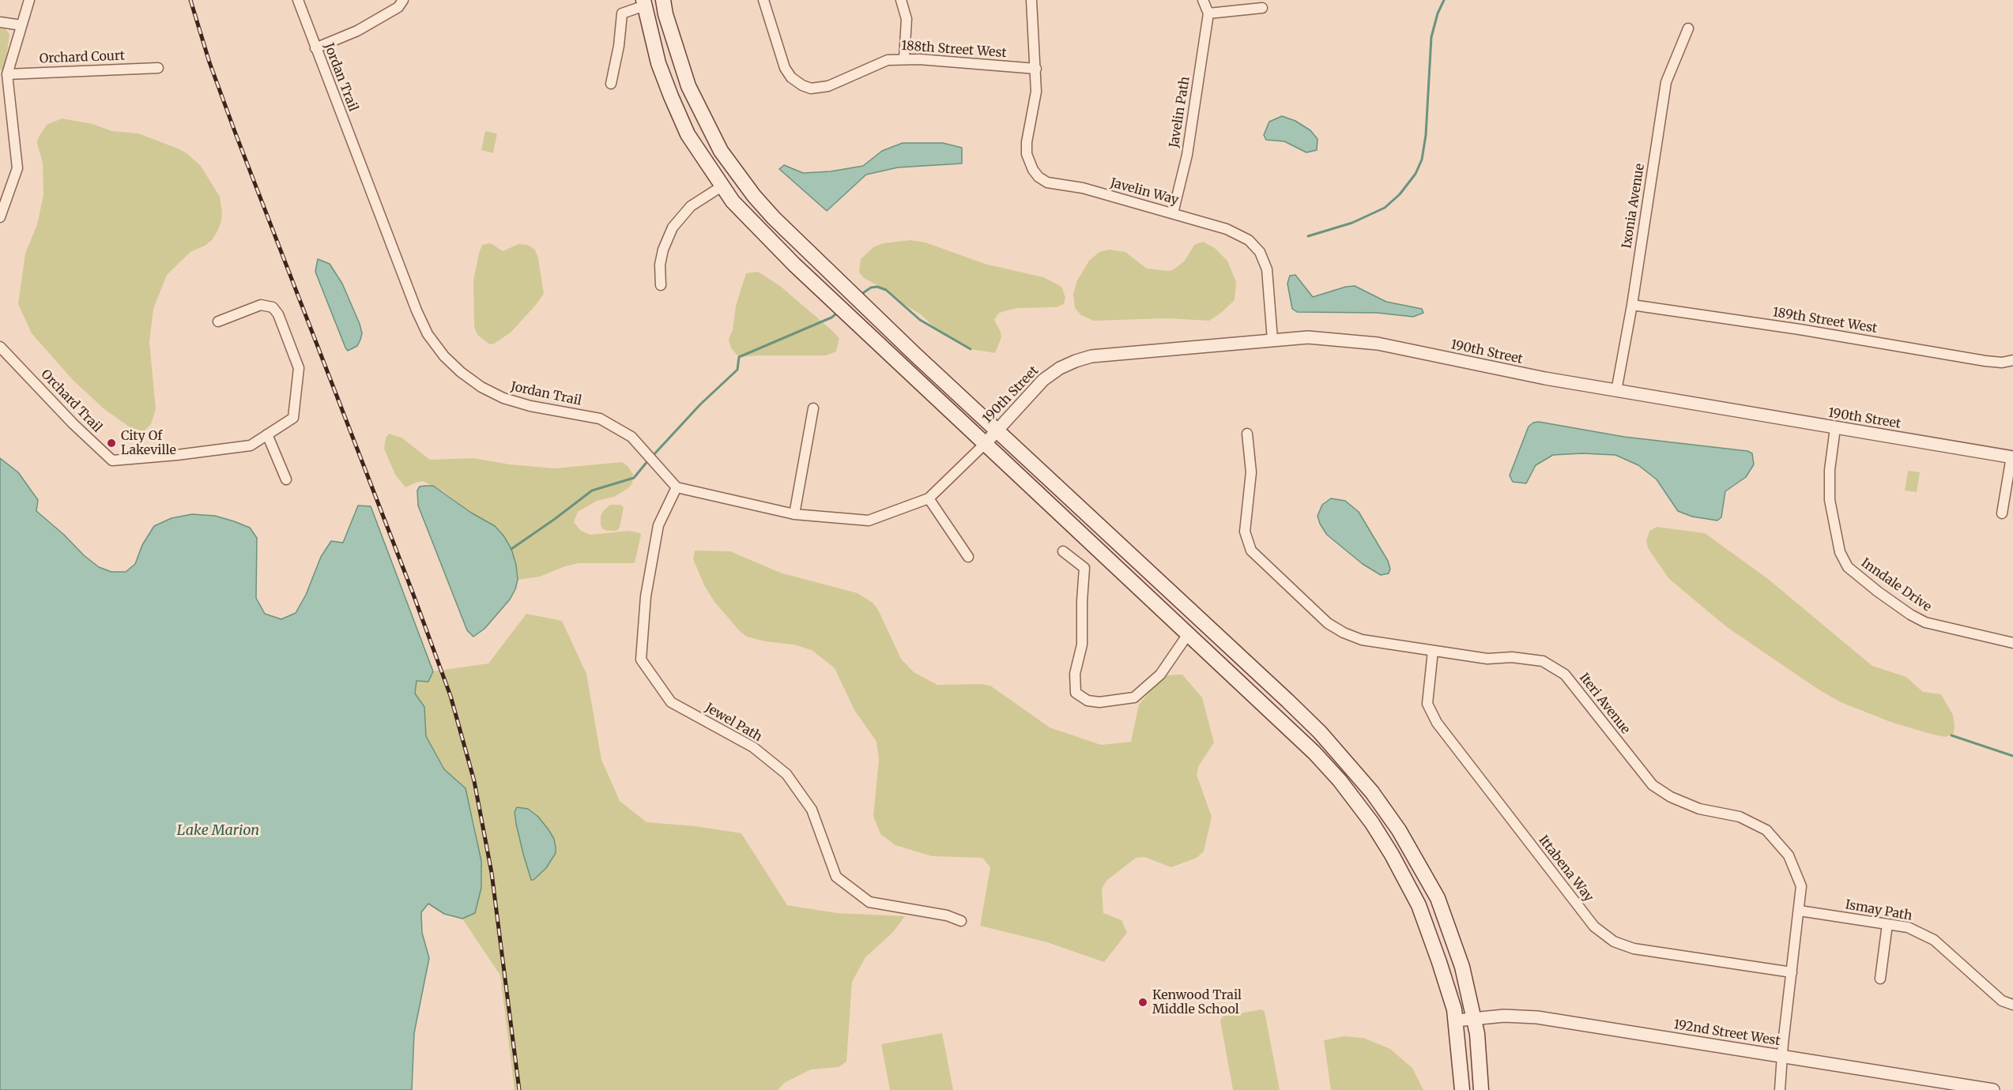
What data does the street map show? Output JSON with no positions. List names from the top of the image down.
{
  "streets": {
    "street": [
      "188th Street West",
      "Orchard Court",
      "Jordan Trail",
      "Javelin Path",
      "Javelin Way",
      "Ixonia Avenue",
      "189th Street West",
      "190th Street",
      "Orchard Trail",
      "Inndale Drive",
      "Iteri Avenue",
      "Jewel Path",
      "Ittabena Way",
      "Ismay Path",
      "192nd Street West"
    ]
  },
  "crossings": [
    ["188th Street West", "Javelin Way"],
    ["Jordan Trail", "Jewel Path"],
    ["Javelin Path", "Javelin Way"],
    ["Javelin Way", "190th Street"],
    ["Ixonia Avenue", "189th Street West"],
    ["Ixonia Avenue", "190th Street"],
    ["190th Street", "Inndale Drive"],
    ["Iteri Avenue", "Ittabena Way"],
    ["Iteri Avenue", "Ismay Path"],
    ["Iteri Avenue", "192nd Street West"]
  ],
  "water": ["Lake Marion"],
  "places": ["City Of Lakeville", "Kenwood Trail Middle School"]
}
